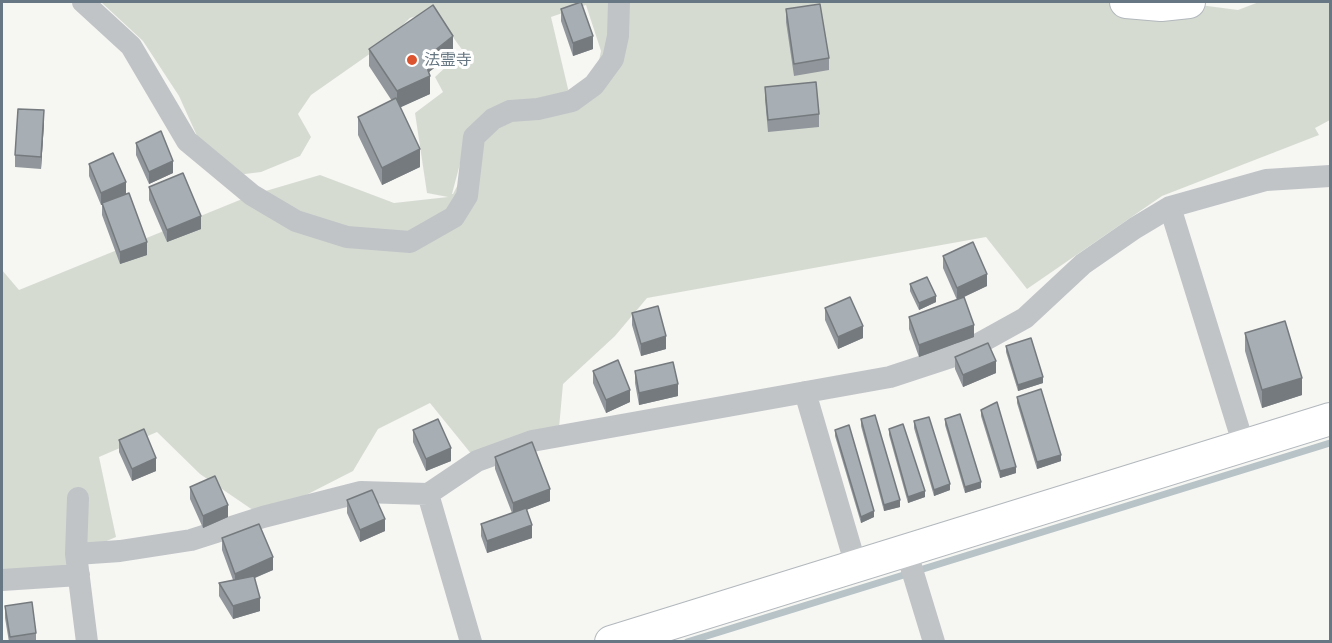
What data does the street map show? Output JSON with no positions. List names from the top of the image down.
{
  "places": ["法霊寺"]
}
